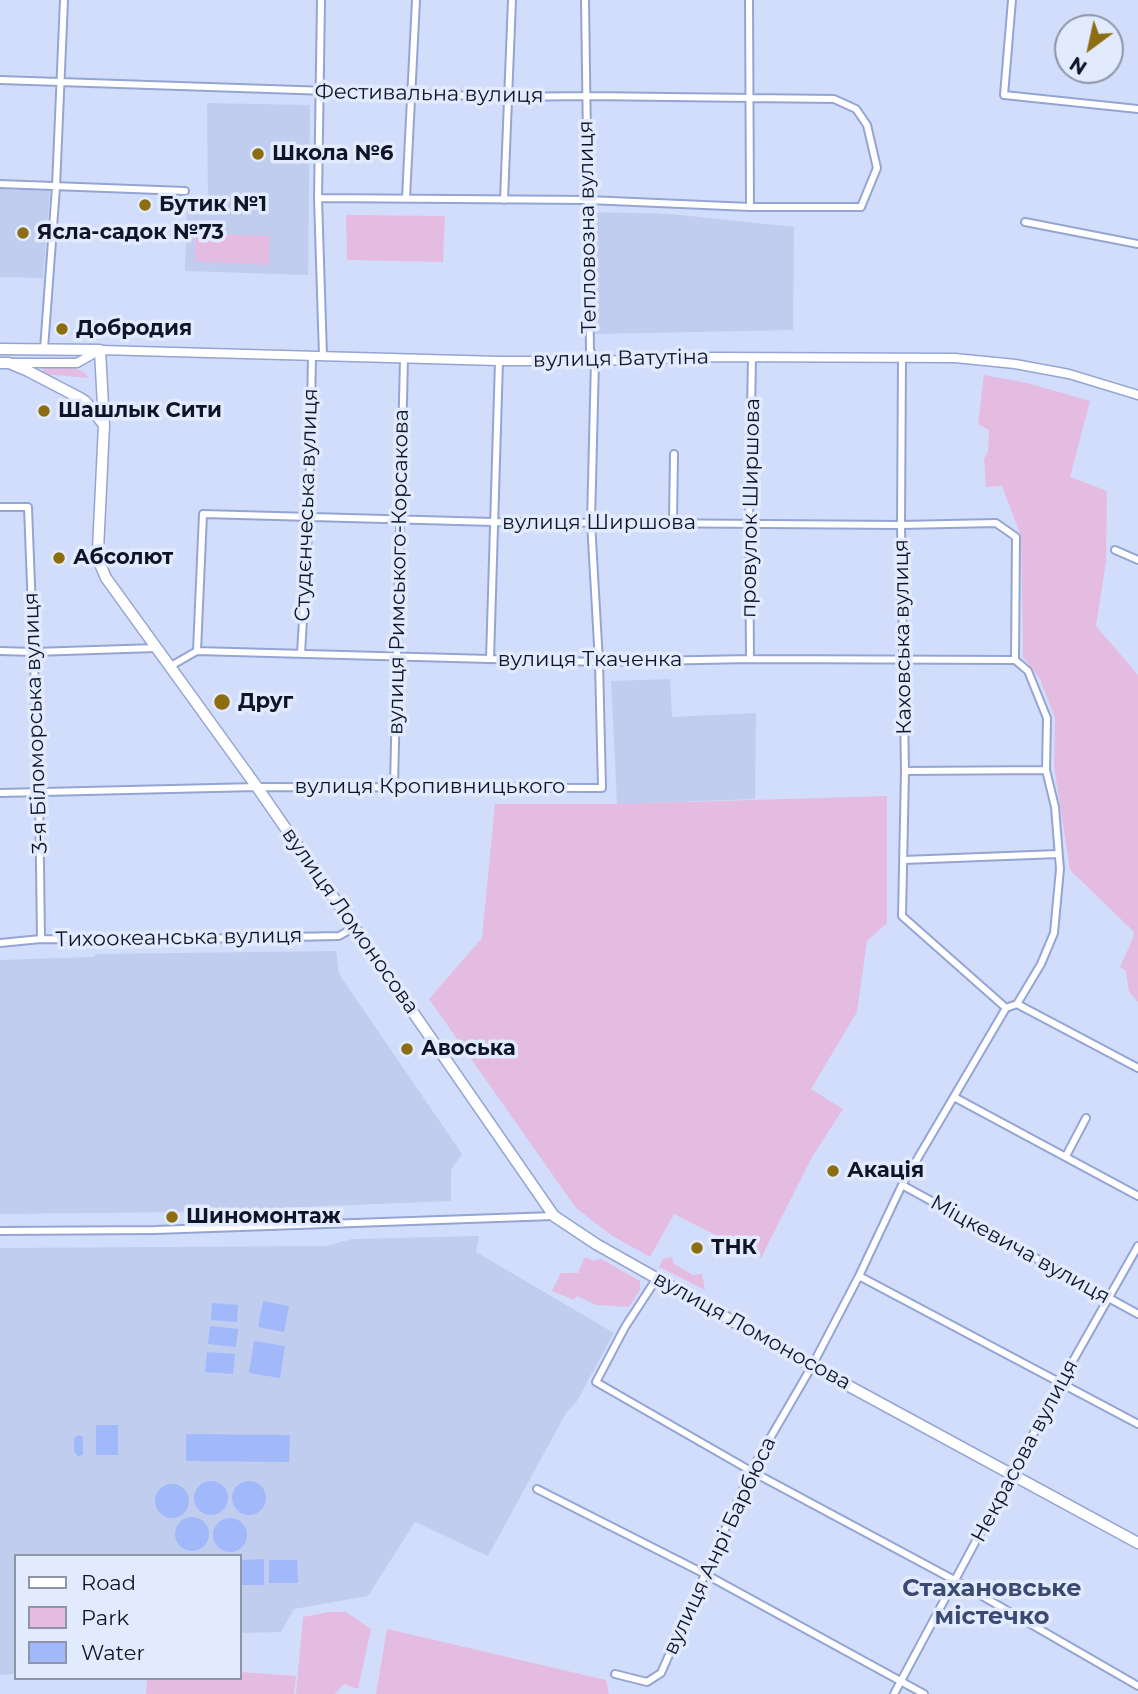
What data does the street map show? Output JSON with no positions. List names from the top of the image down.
{
  "streets": {
    "main road": ["вулиця Ватутіна", "вулиця Ломоносова"],
    "street": [
      "Фестивальна вулиця",
      "Тепловозна вулиця",
      "Студєнчеська вулиця",
      "провулок Ширшова",
      "вулиця Ширшова",
      "вулиця Римського-Корсакова",
      "Каховська вулиця",
      "вулиця Ткаченка",
      "3-я Біломорська вулиця",
      "вулиця Кропивницького",
      "Тихоокеанська вулиця",
      "Міцкевича вулиця",
      "Некрасова вулиця",
      "вулиця Анрі Барбюса"
    ]
  },
  "crossings": [
    ["Фестивальна вулиця", "Тепловозна вулиця"],
    ["Тепловозна вулиця", "вулиця Ватутіна"],
    ["Тепловозна вулиця", "вулиця Ширшова"],
    ["Тепловозна вулиця", "вулиця Ткаченка"],
    ["Тепловозна вулиця", "вулиця Кропивницького"],
    ["вулиця Ватутіна", "Студєнчеська вулиця"],
    ["вулиця Ватутіна", "провулок Ширшова"],
    ["вулиця Ватутіна", "вулиця Римського-Корсакова"],
    ["вулиця Ватутіна", "Каховська вулиця"],
    ["вулиця Ватутіна", "вулиця Ломоносова"],
    ["Студєнчеська вулиця", "вулиця Ширшова"],
    ["Студєнчеська вулиця", "вулиця Ткаченка"],
    ["провулок Ширшова", "вулиця Ширшова"],
    ["провулок Ширшова", "вулиця Ткаченка"],
    ["вулиця Ширшова", "вулиця Римського-Корсакова"],
    ["вулиця Ширшова", "Каховська вулиця"],
    ["вулиця Ширшова", "вулиця Ткаченка"],
    ["вулиця Римського-Корсакова", "вулиця Ткаченка"],
    ["вулиця Римського-Корсакова", "вулиця Кропивницького"],
    ["Каховська вулиця", "вулиця Ткаченка"],
    ["Каховська вулиця", "вулиця Анрі Барбюса"],
    ["вулиця Ткаченка", "вулиця Ломоносова"],
    ["3-я Біломорська вулиця", "вулиця Кропивницького"],
    ["3-я Біломорська вулиця", "Тихоокеанська вулиця"],
    ["вулиця Кропивницького", "вулиця Ломоносова"],
    ["вулиця Ломоносова", "Тихоокеанська вулиця"],
    ["вулиця Ломоносова", "Некрасова вулиця"],
    ["вулиця Ломоносова", "вулиця Анрі Барбюса"],
    ["Міцкевича вулиця", "Некрасова вулиця"],
    ["Міцкевича вулиця", "вулиця Анрі Барбюса"]
  ],
  "districts": ["Стахановське містечко"],
  "places": [
    "Школа №6",
    "Бутик №1",
    "Ясла-садок №73",
    "Добродия",
    "Шашлык Сити",
    "Абсолют",
    "Друг",
    "Авоська",
    "Акація",
    "Шиномонтаж",
    "ТНК"
  ],
  "legend": ["Road", "Park", "Water"],
  "north": "bottom left"
}
